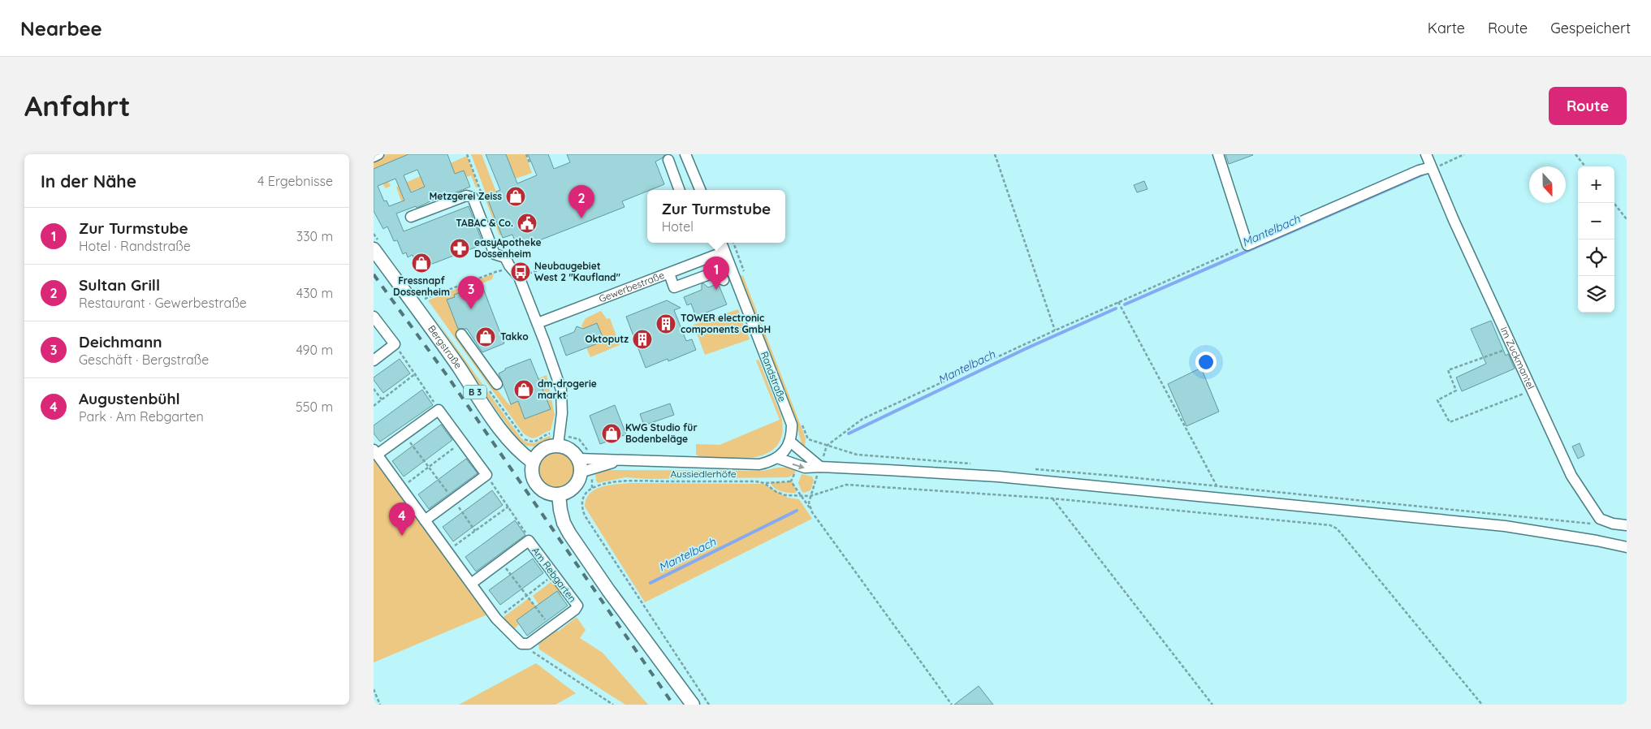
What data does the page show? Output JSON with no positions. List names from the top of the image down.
{
  "streets": {
    "main road": ["Bergstraße", "B 3"],
    "street": [
      "Gewerbestraße",
      "Im Zuckmantel",
      "Randstraße",
      "Am Rebgarten"
    ],
    "path": ["Aussiedlerhöfe"]
  },
  "crossings": [
    ["Gewerbestraße", "Randstraße"]
  ],
  "water": ["Mantelbach"],
  "places": {
    "shop": [
      "Metzgerei Zeiss",
      "Fressnapf Dossenheim",
      "Takko",
      "dm-drogerie markt",
      "KWG Studio für Bodenbeläge"
    ],
    "public building": ["TABAC & Co."],
    "pharmacy": ["easyApotheke Dossenheim"],
    "bus stop": ["Neubaugebiet West 2 \"Kaufland\""],
    "building": ["TOWER electronic components GmbH", "Oktoputz"]
  },
  "north": "bottom",
  "page": {
    "header": "Nearbee",
    "nav": ["Karte", "Route", "Gespeichert"],
    "buttons": "Route",
    "title": "Anfahrt",
    "heading": ["In der Nähe", "4 Ergebnisse"],
    "map_buttons": ["+", "−"],
    "pins": [
      "2",
      "1",
      "3",
      "4"
    ],
    "popup": ["Zur Turmstube", "Hotel"],
    "list": [
      {
        "mark": "1",
        "name": "Zur Turmstube",
        "note": "Hotel · Randstraße",
        "value": "330 m"
      },
      {
        "mark": "2",
        "name": "Sultan Grill",
        "note": "Restaurant · Gewerbestraße",
        "value": "430 m"
      },
      {
        "mark": "3",
        "name": "Deichmann",
        "note": "Geschäft · Bergstraße",
        "value": "490 m"
      },
      {
        "mark": "4",
        "name": "Augustenbühl",
        "note": "Park · Am Rebgarten",
        "value": "550 m"
      }
    ]
  }
}
